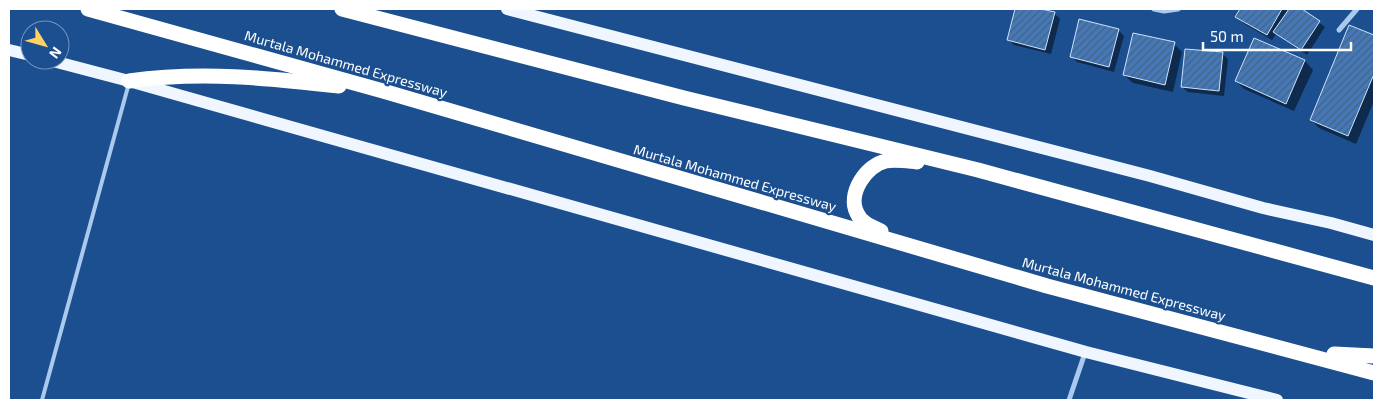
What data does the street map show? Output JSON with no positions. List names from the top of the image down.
{
  "streets": {
    "highway": ["Murtala Mohammed Expressway"]
  },
  "scale_bar": "50 m",
  "north": "bottom right"
}
